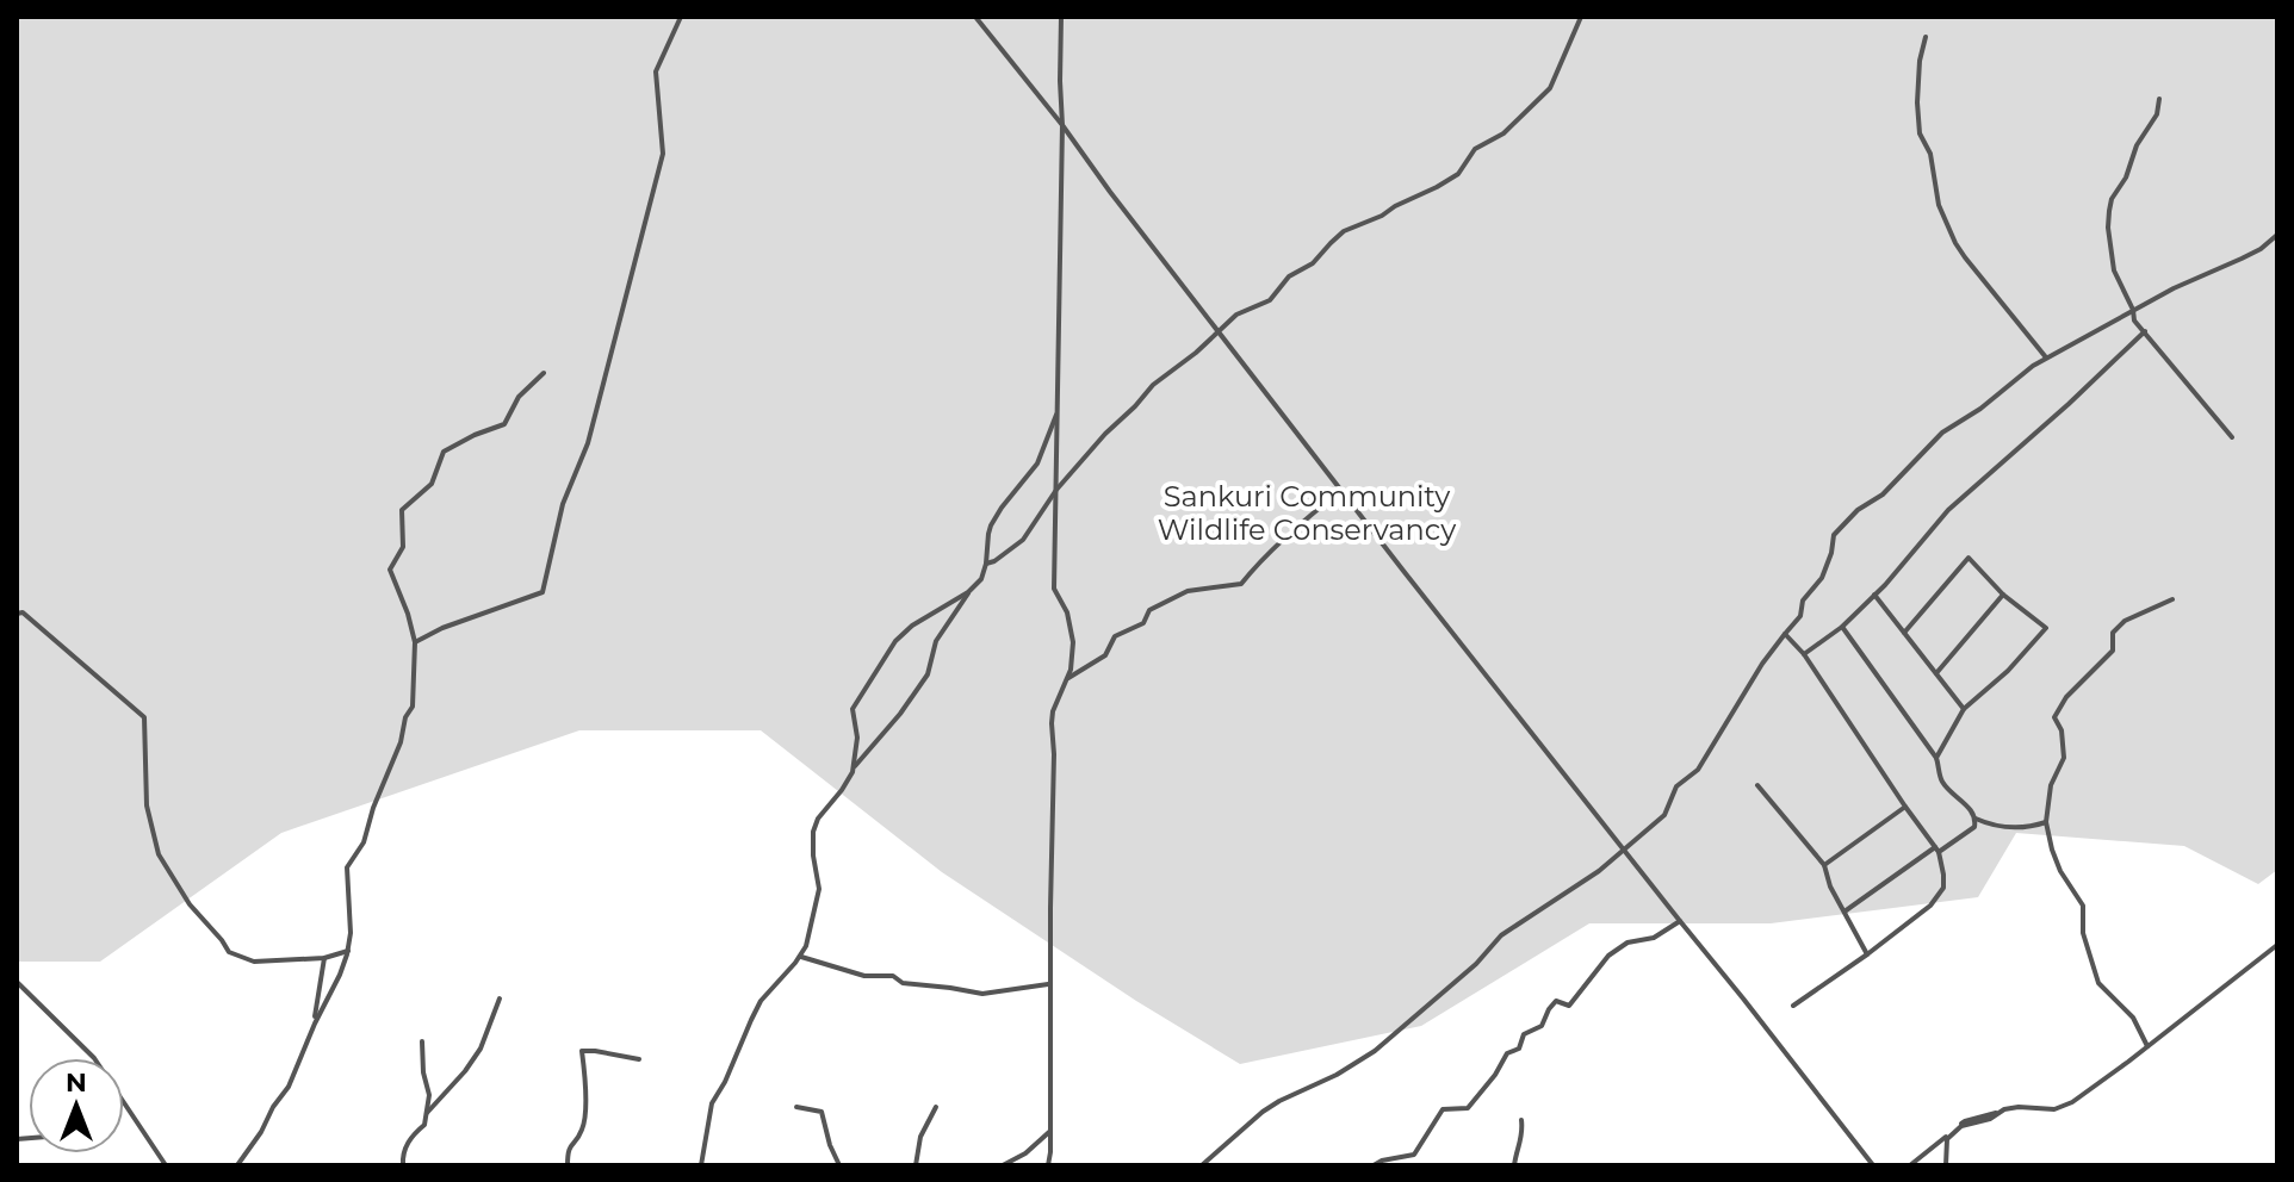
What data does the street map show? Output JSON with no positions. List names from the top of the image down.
{
  "parks": ["Sankuri Community Wildlife Conservancy"],
  "north": "top"
}
